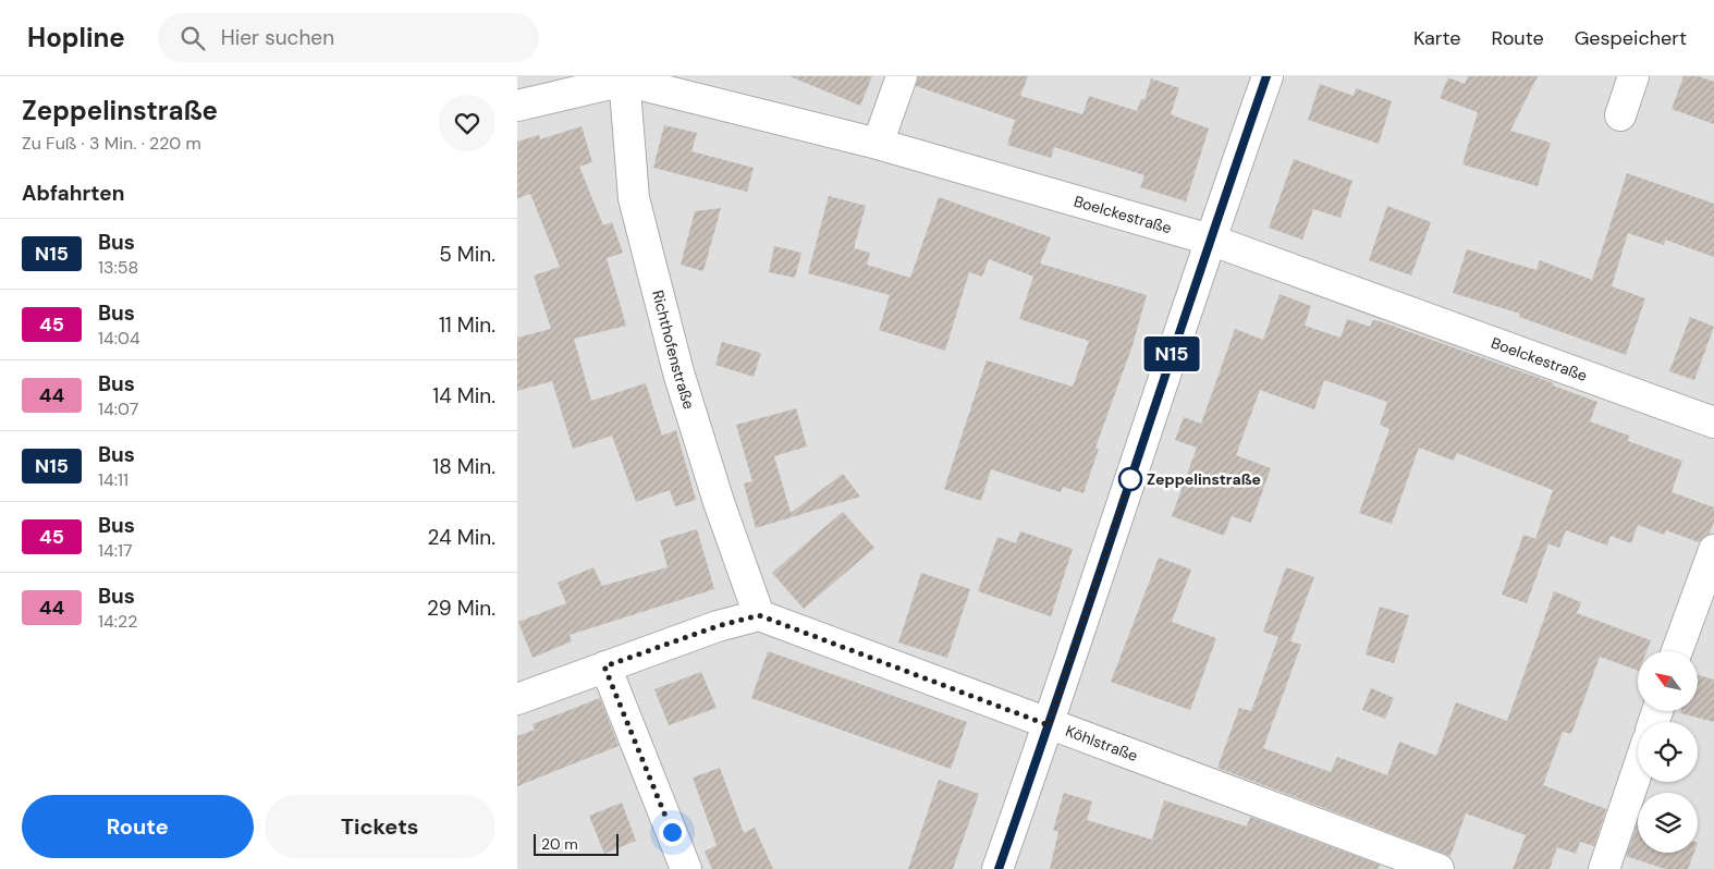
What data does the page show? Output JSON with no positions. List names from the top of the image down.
{
  "streets": {
    "street": ["Boelckestraße", "Richthofenstraße", "Köhlstraße"]
  },
  "crossings": [
    ["Boelckestraße", "Richthofenstraße"],
    ["Richthofenstraße", "Köhlstraße"]
  ],
  "places": ["Zeppelinstraße"],
  "lines": ["bus line N15"],
  "scale_bar": "20 m",
  "north": "top left",
  "page": {
    "header": "Hopline",
    "search": "Hier suchen",
    "nav": ["Karte", "Route", "Gespeichert"],
    "heading": [
      ["Zeppelinstraße", "Zu Fuß · 3 Min. · 220 m"],
      "Abfahrten"
    ],
    "on_map": "N15",
    "list": [
      {
        "mark": "N15",
        "name": "Bus",
        "note": "13:58",
        "value": "5 Min."
      },
      {
        "mark": "45",
        "name": "Bus",
        "note": "14:04",
        "value": "11 Min."
      },
      {
        "mark": "44",
        "name": "Bus",
        "note": "14:07",
        "value": "14 Min."
      },
      {
        "mark": "N15",
        "name": "Bus",
        "note": "14:11",
        "value": "18 Min."
      },
      {
        "mark": "45",
        "name": "Bus",
        "note": "14:17",
        "value": "24 Min."
      },
      {
        "mark": "44",
        "name": "Bus",
        "note": "14:22",
        "value": "29 Min."
      }
    ],
    "buttons": ["Route", "Tickets"],
    "scale": "20 m"
  }
}
